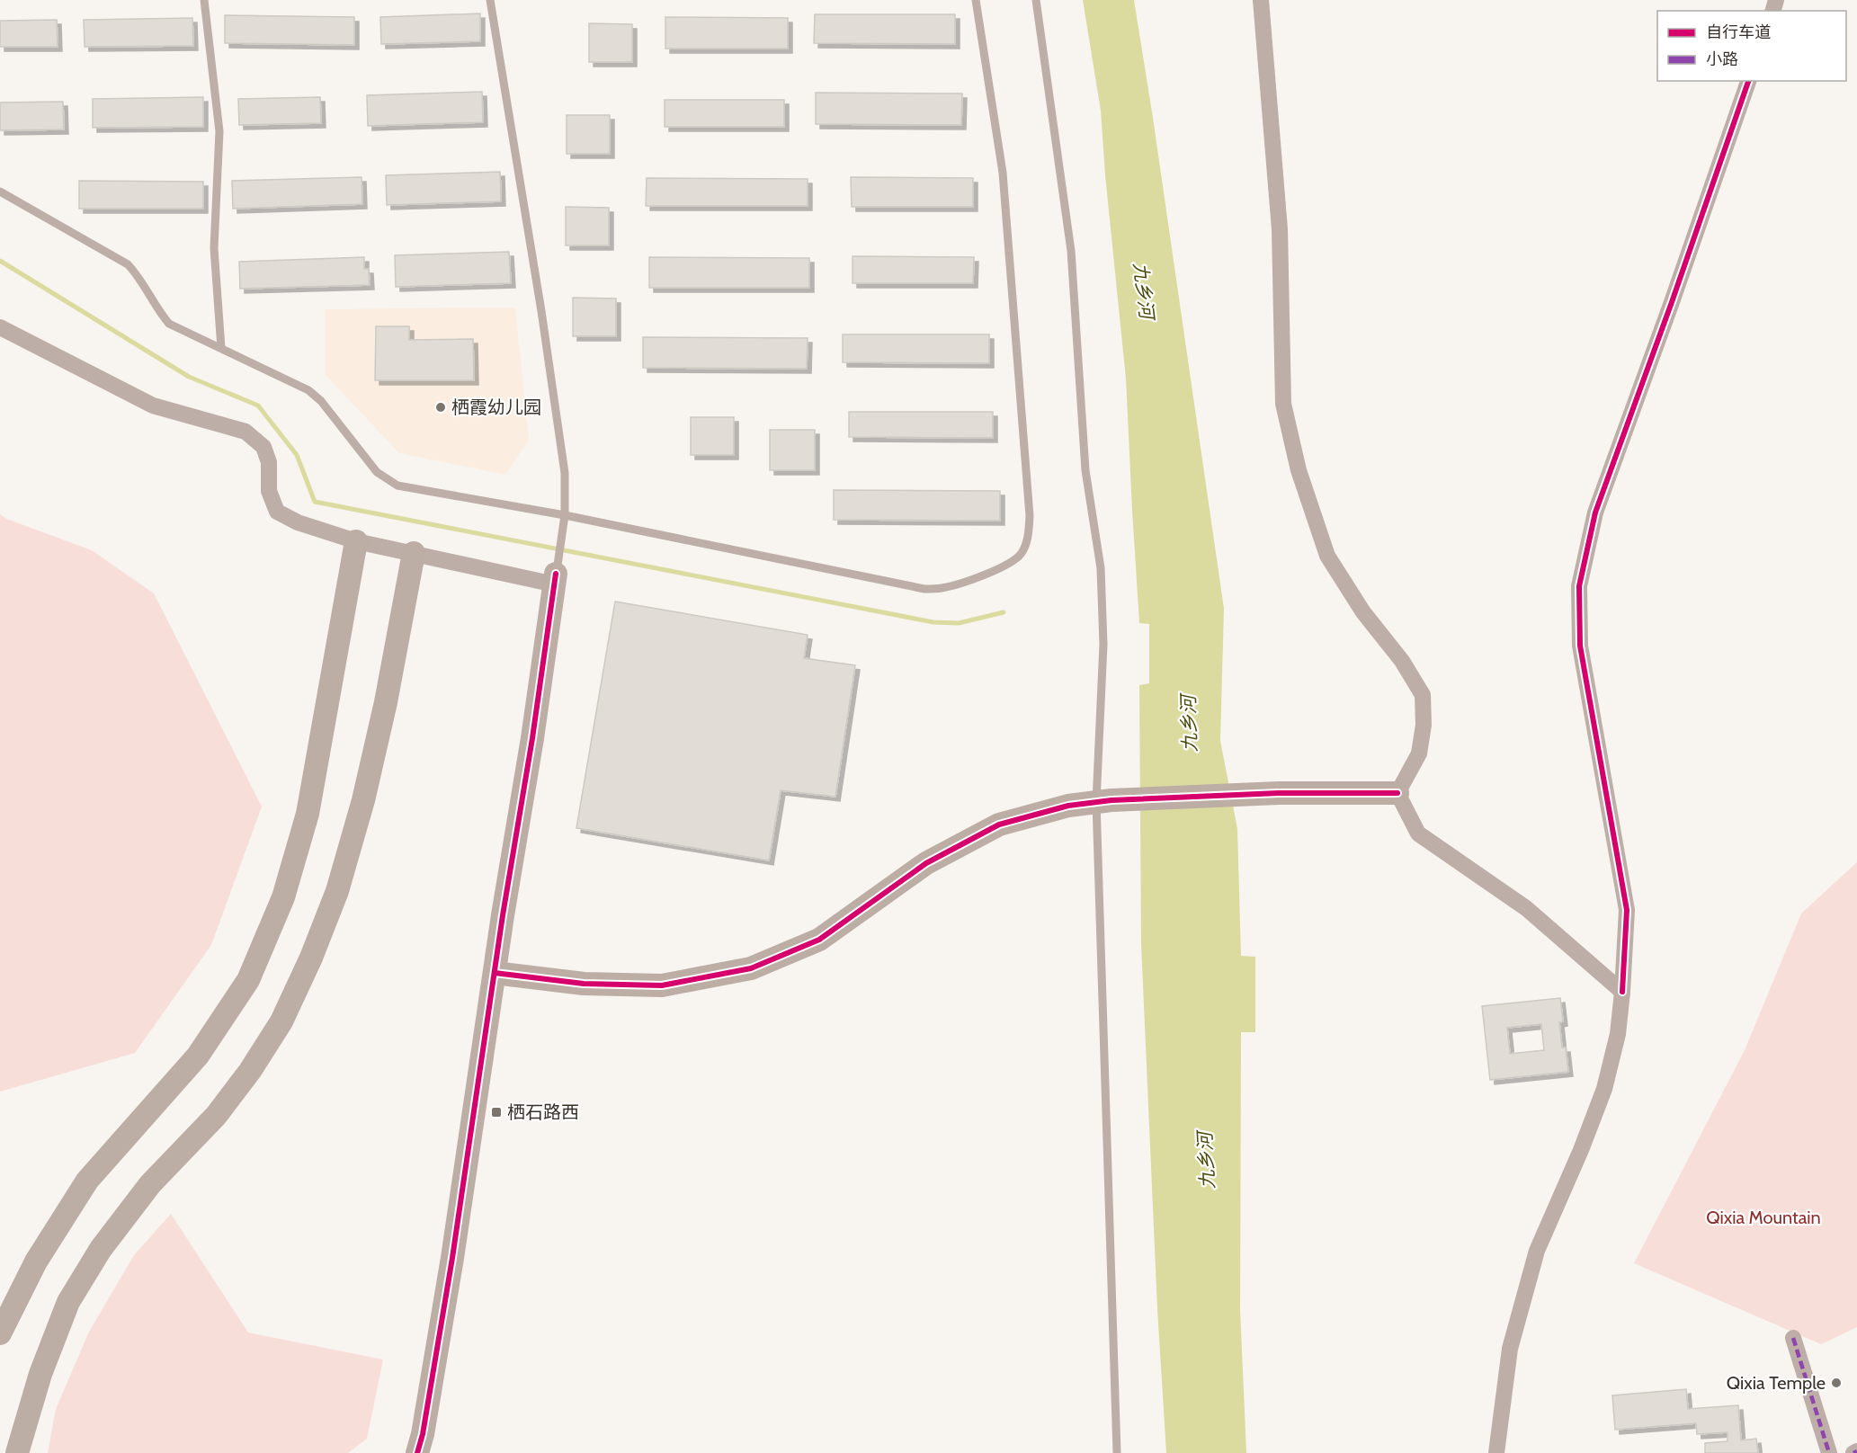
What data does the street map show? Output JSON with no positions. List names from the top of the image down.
{
  "water": ["九乡河"],
  "parks": ["Qixia Mountain"],
  "places": {
    "other": ["栖霞幼儿园", "Qixia Temple"],
    "transit": ["栖石路西"]
  },
  "legend": ["自行车道", "小路"]
}
